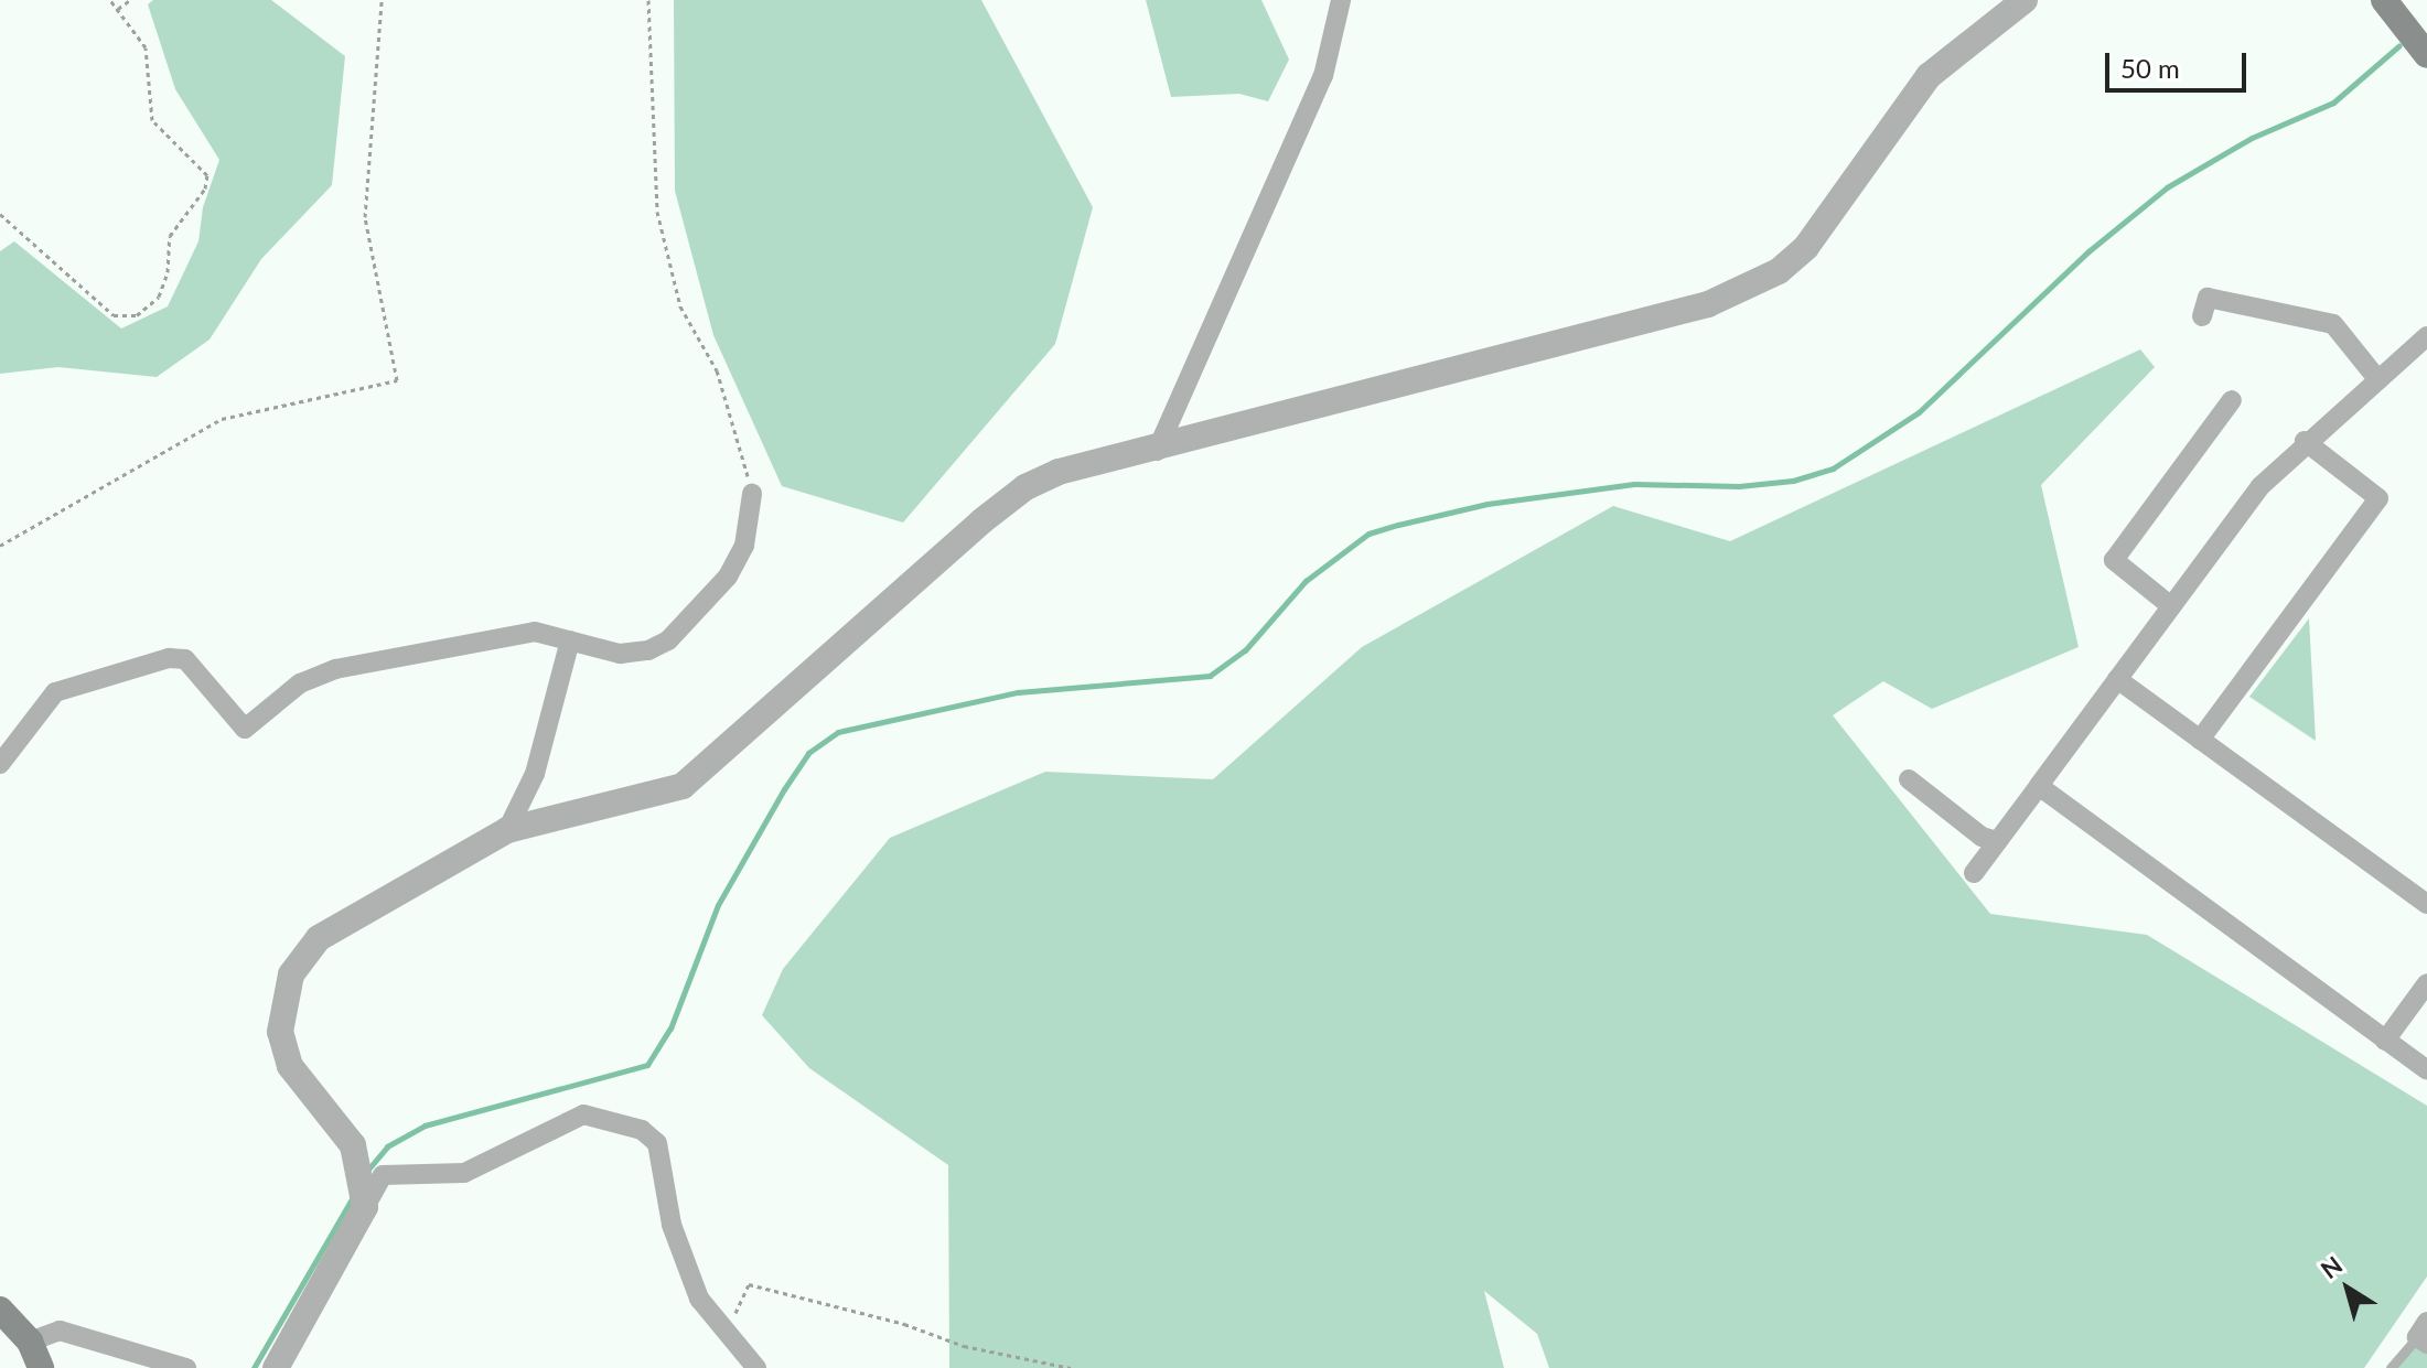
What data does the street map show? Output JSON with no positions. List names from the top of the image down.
{
  "scale_bar": "50 m",
  "north": "top left"
}
